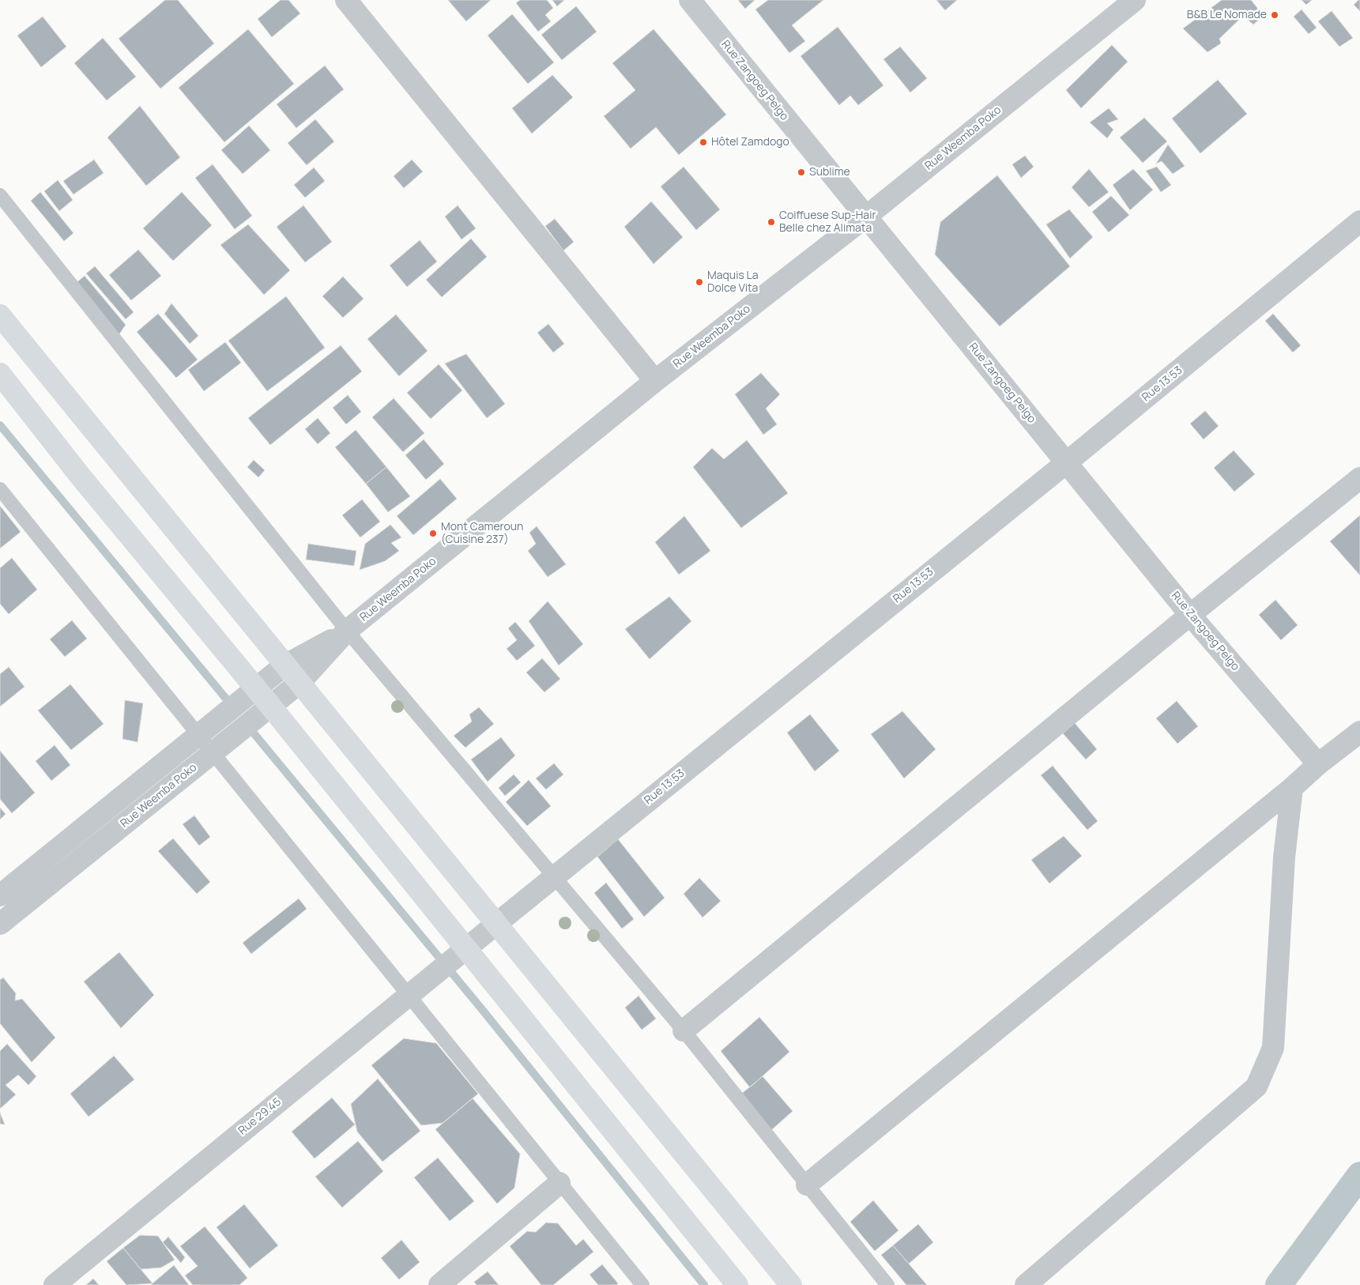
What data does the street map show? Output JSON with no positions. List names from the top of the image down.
{
  "streets": {
    "street": [
      "Rue Zangoeg Pelgo",
      "Rue Weemba Poko",
      "Rue 13.53",
      "Rue 29.45"
    ]
  },
  "crossings": [
    ["Rue Zangoeg Pelgo", "Rue Weemba Poko"],
    ["Rue Zangoeg Pelgo", "Rue 13.53"],
    ["Rue 13.53", "Rue 29.45"]
  ],
  "places": [
    "B&B Le Nomade",
    "Hôtel Zamdogo",
    "Sublime",
    "Coiffuese Sup-Hair Belle chez Alimata",
    "Maquis La Dolce Vita",
    "Mont Cameroun (Cuisine 237)"
  ]
}
